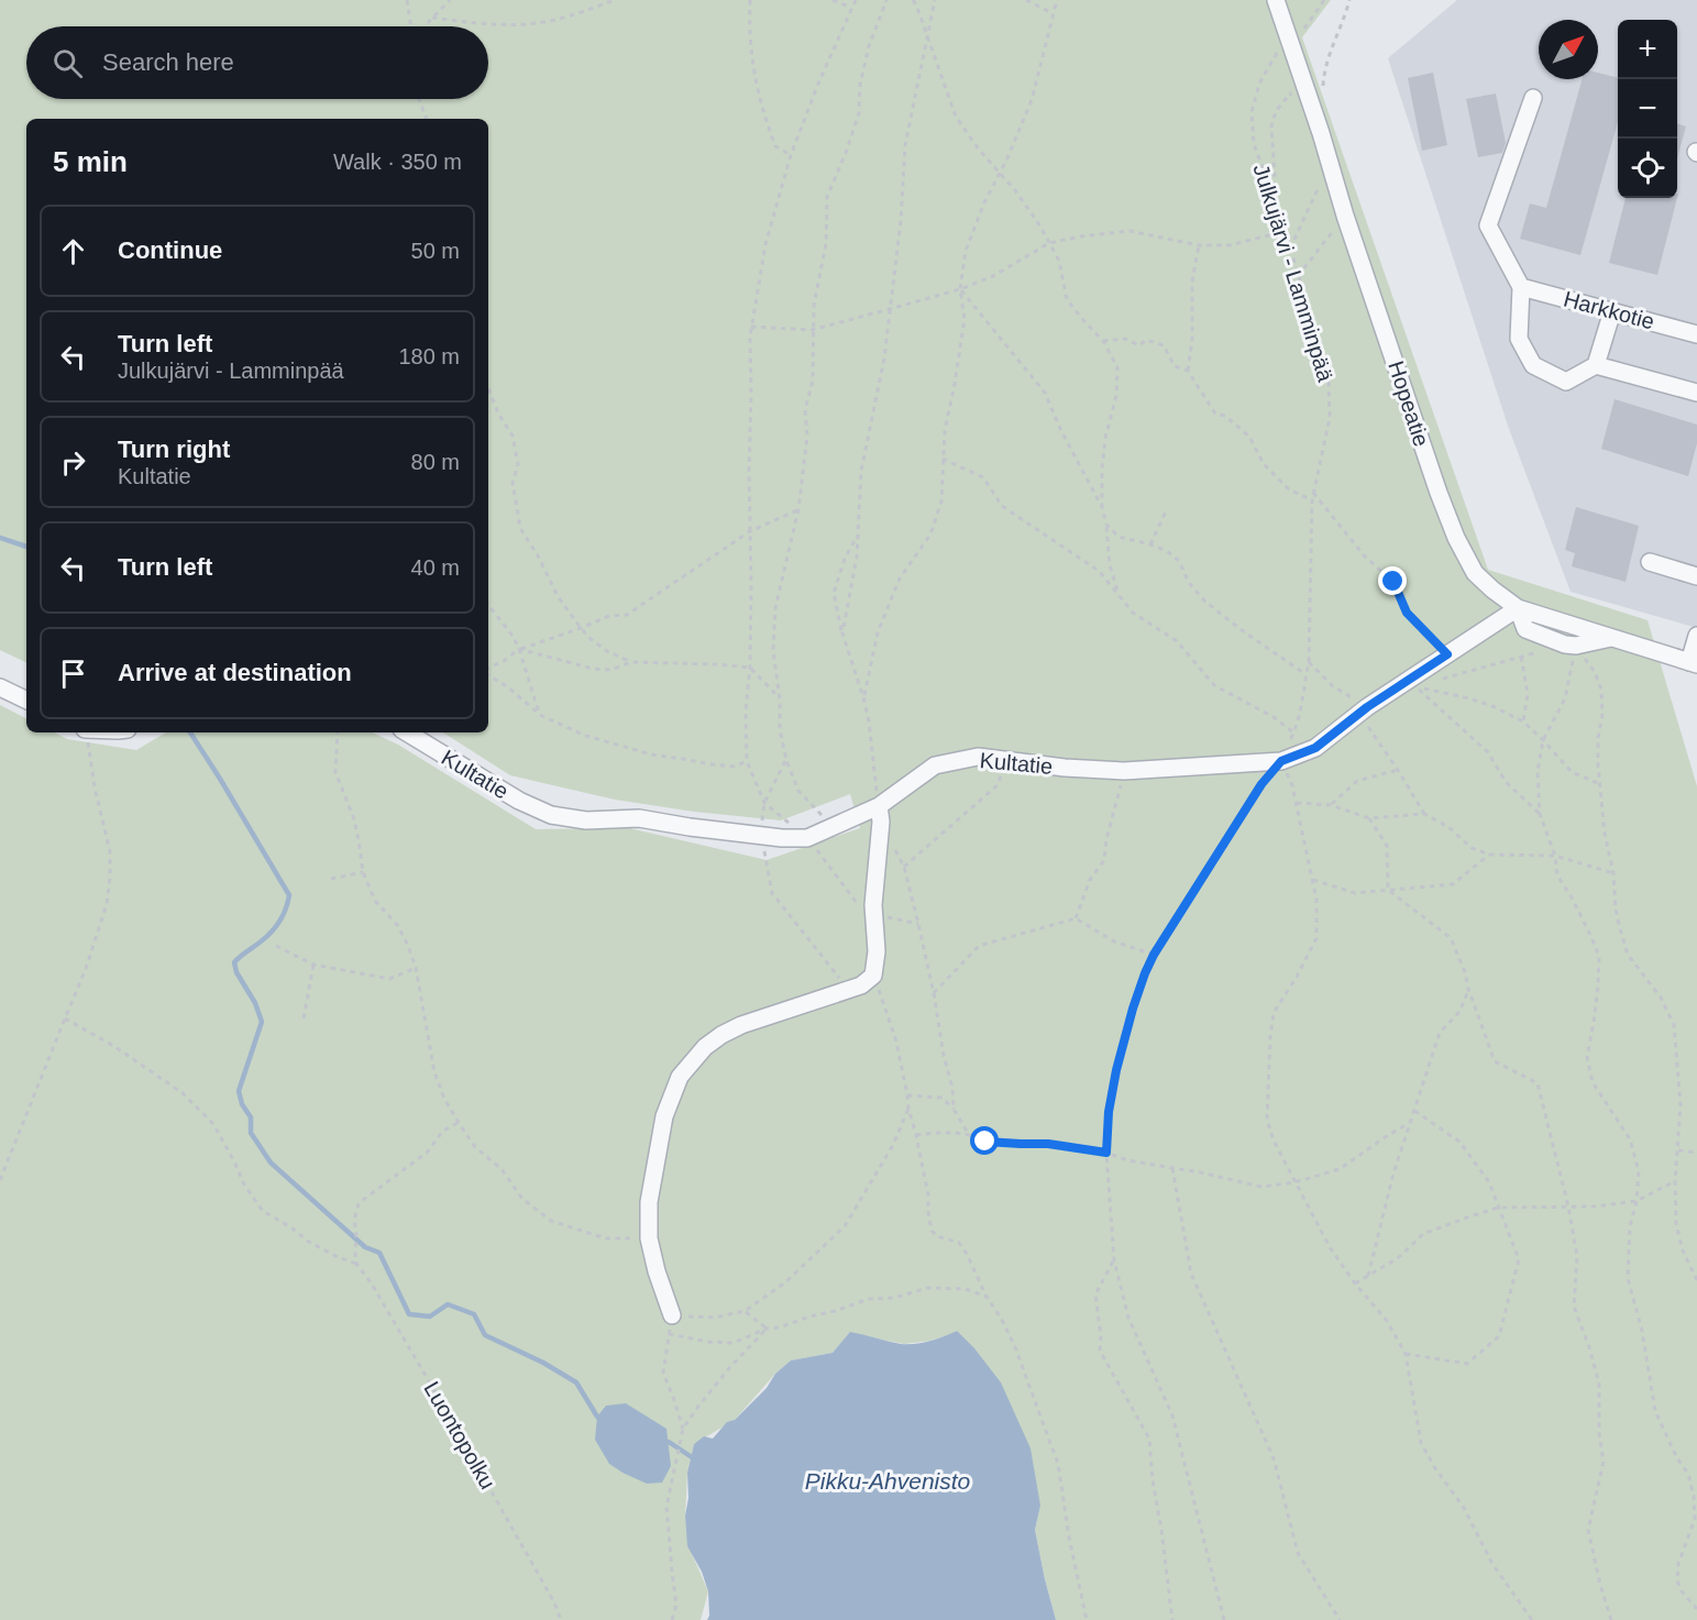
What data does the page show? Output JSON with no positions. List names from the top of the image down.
{
  "streets": {
    "street": ["Harkkotie", "Hopeatie", "Kultatie"],
    "path": ["Julkujärvi - Lamminpää", "Luontopolku"]
  },
  "crossings": [
    ["Julkujärvi - Lamminpää", "Kultatie"],
    ["Hopeatie", "Kultatie"]
  ],
  "water": ["Pikku-Ahvenisto"],
  "north": "top right",
  "page": {
    "map_buttons": ["+", "−"],
    "search": "Search here",
    "heading": ["5 min", "Walk · 350 m"],
    "list": [
      ["Continue", "50 m"],
      ["Turn left", "Julkujärvi - Lamminpää", "180 m"],
      ["Turn right", "Kultatie", "80 m"],
      ["Turn left", "40 m"],
      "Arrive at destination"
    ]
  }
}
